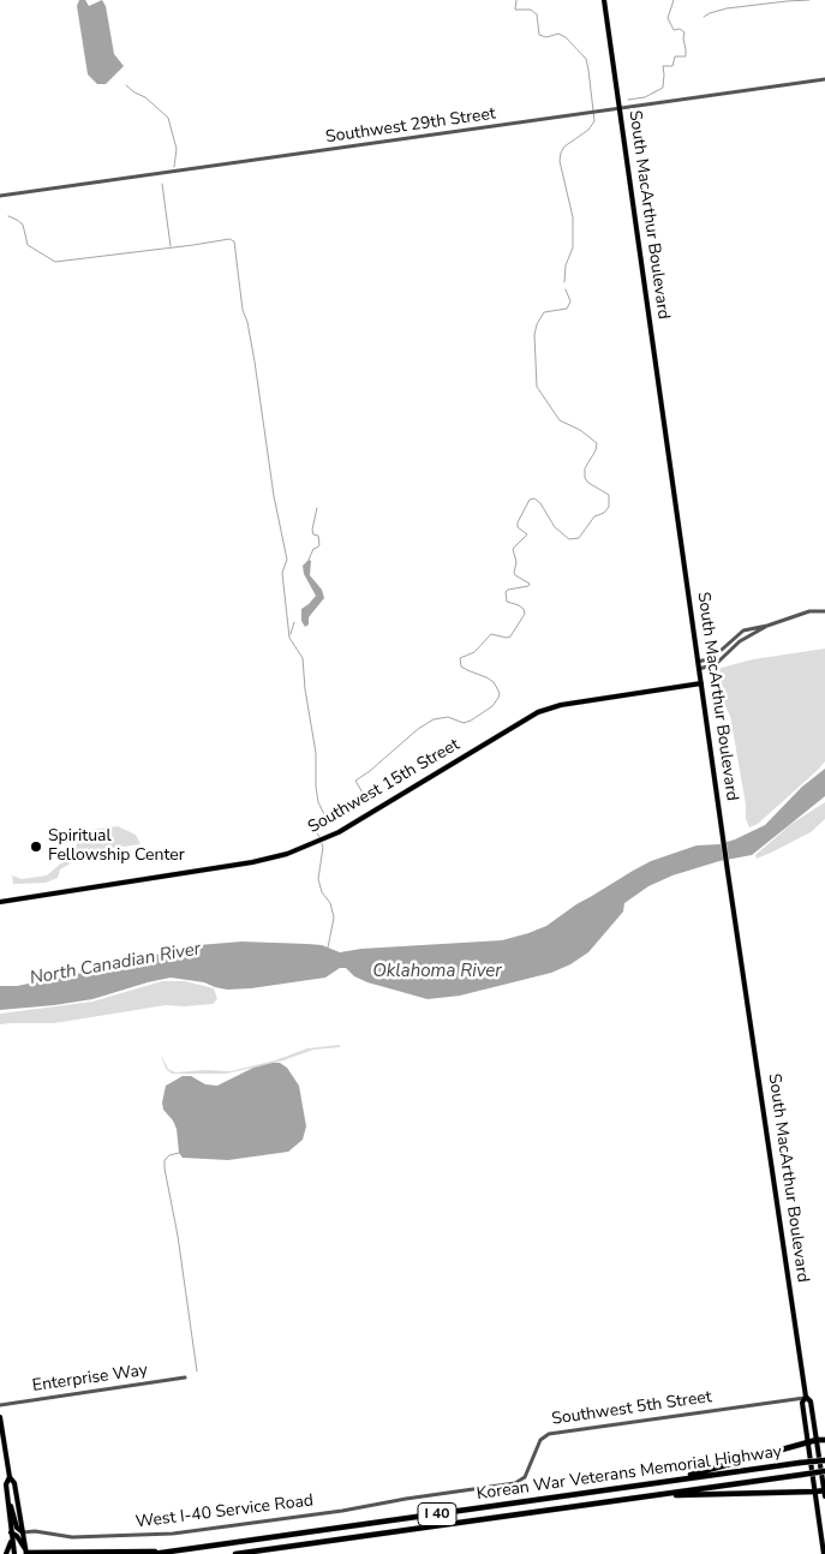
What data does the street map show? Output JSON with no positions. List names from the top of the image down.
{
  "streets": {
    "highway": ["Korean War Veterans Memorial Highway", "I 40"],
    "main road": ["South MacArthur Boulevard", "Southwest 15th Street"],
    "street": [
      "Southwest 29th Street",
      "Enterprise Way",
      "Southwest 5th Street",
      "West I-40 Service Road"
    ]
  },
  "crossings": [
    ["Southwest 29th Street", "South MacArthur Boulevard"],
    ["South MacArthur Boulevard", "Southwest 15th Street"],
    ["South MacArthur Boulevard", "Southwest 5th Street"],
    ["Southwest 5th Street", "West I-40 Service Road"]
  ],
  "water": ["North Canadian River", "Oklahoma River"],
  "places": ["Spiritual Fellowship Center"]
}
